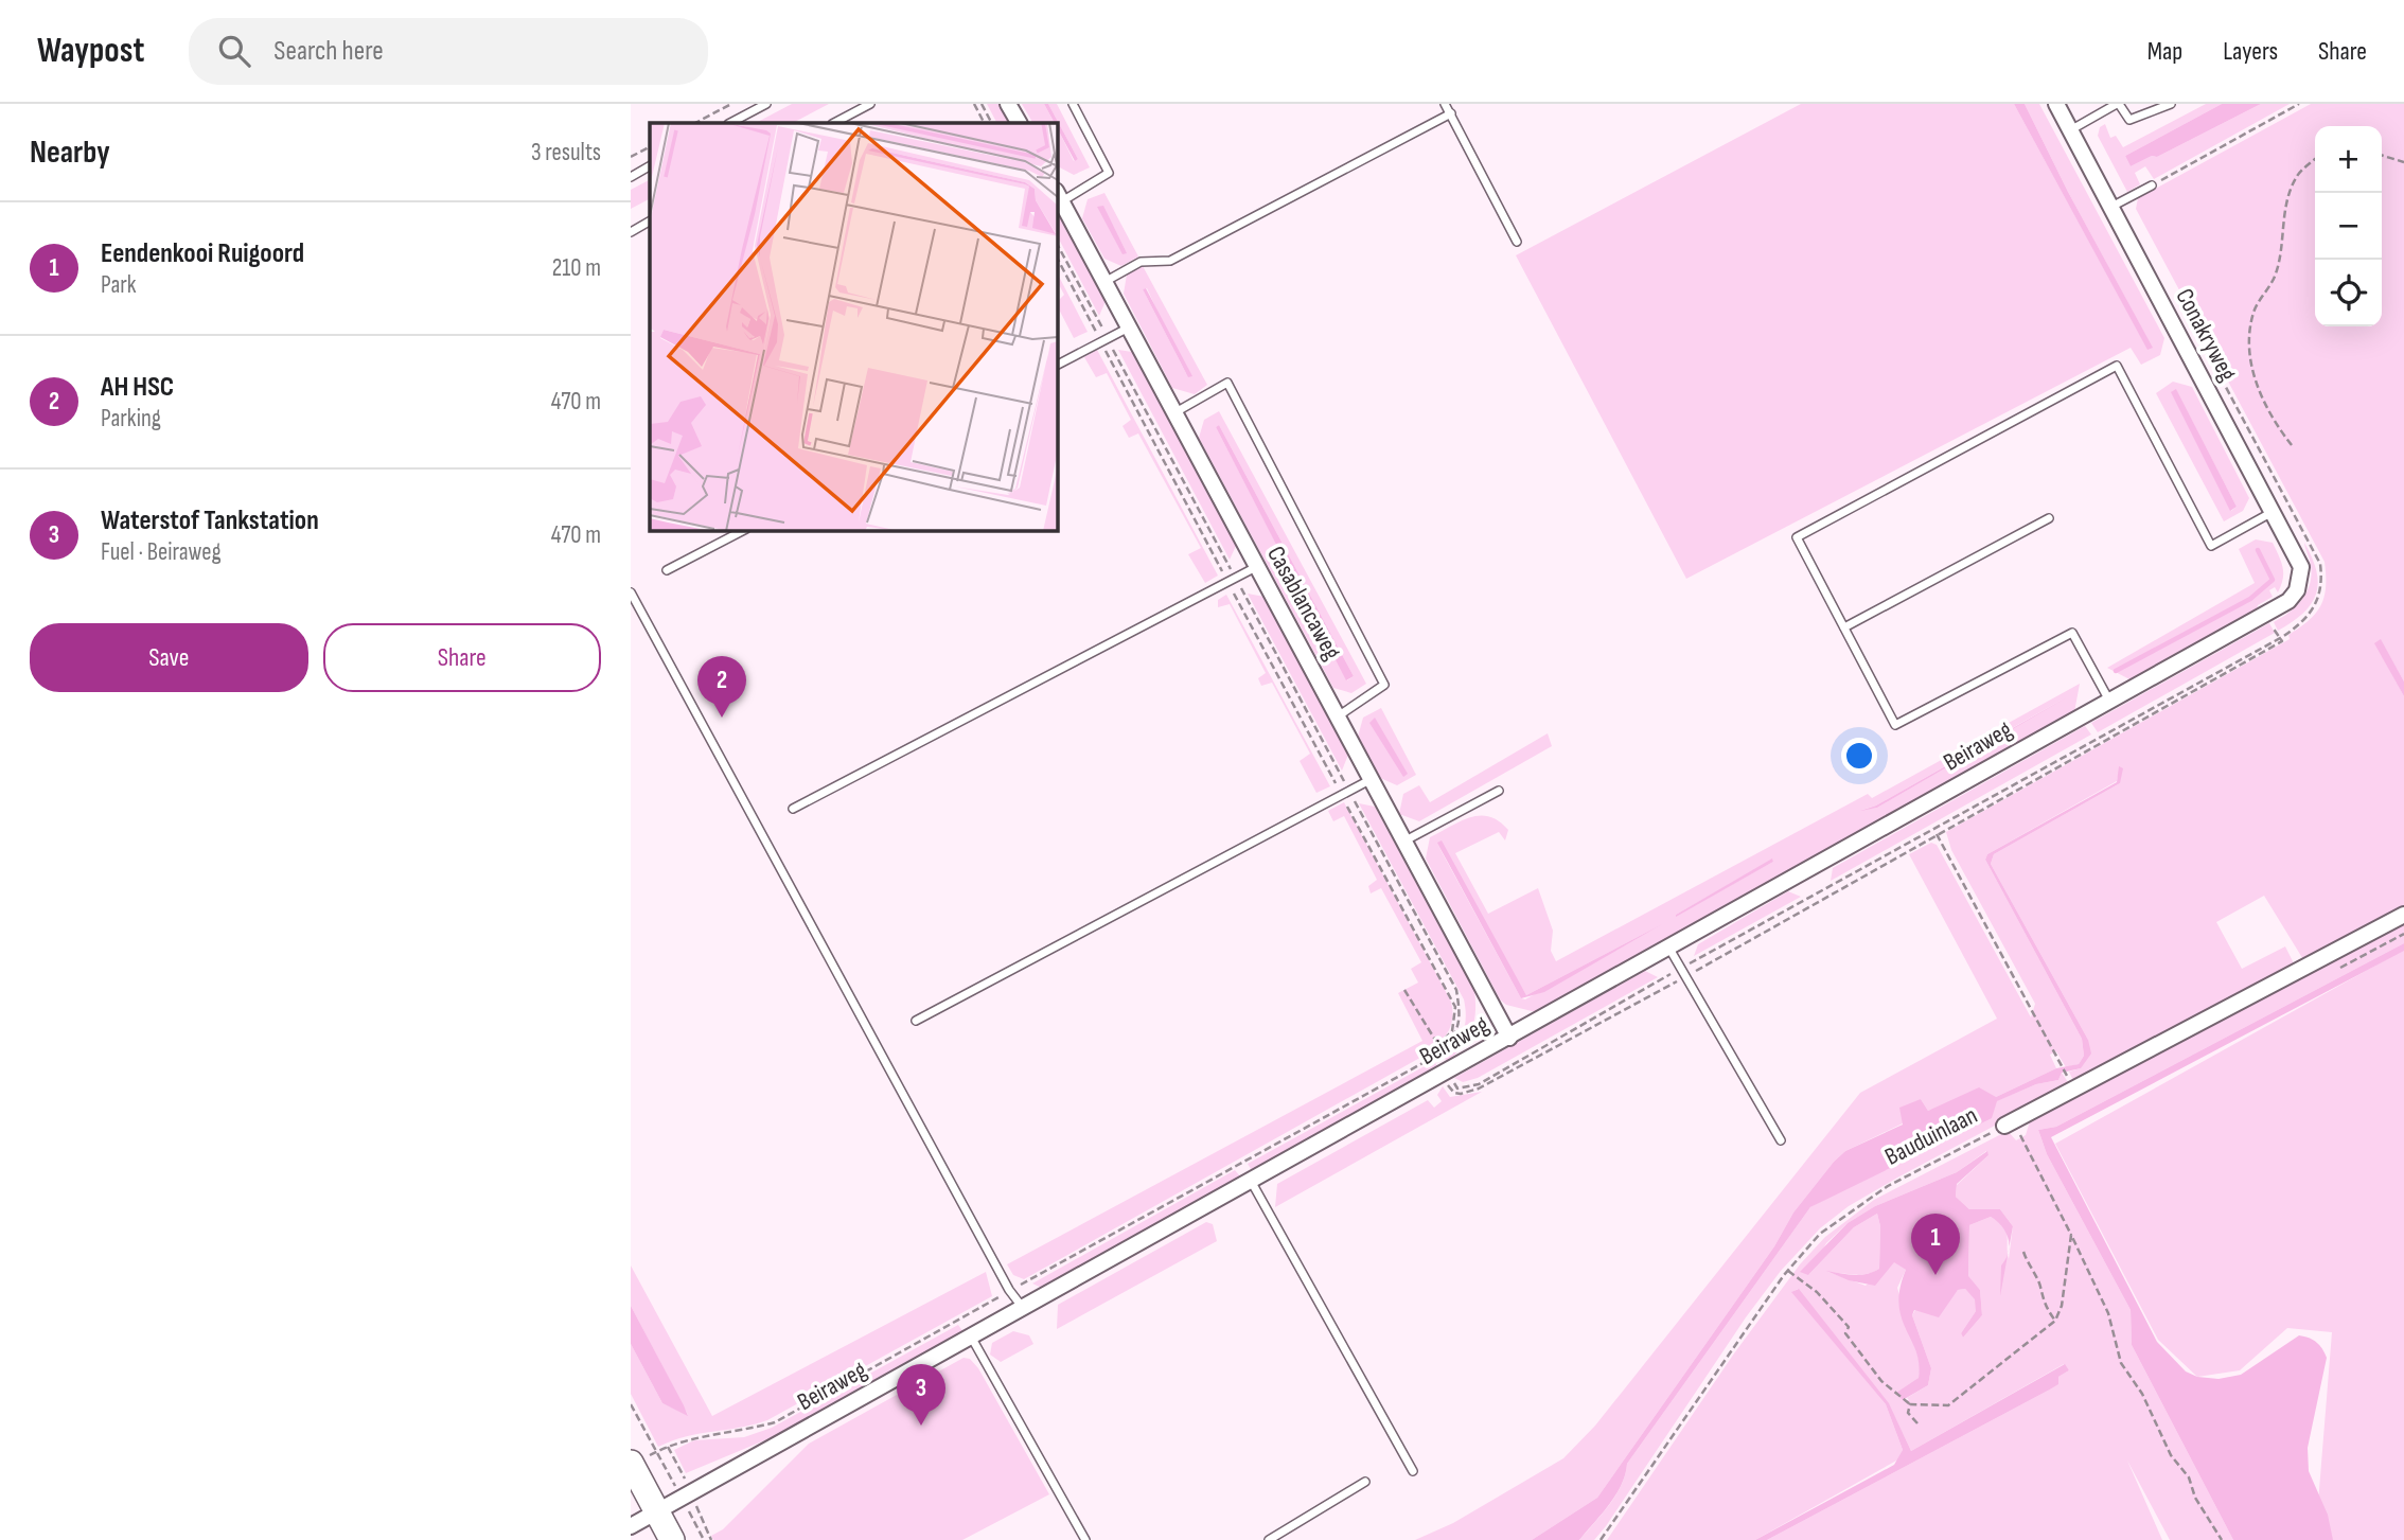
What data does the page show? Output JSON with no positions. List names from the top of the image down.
{
  "streets": {
    "street": [
      "Conakryweg",
      "Casablancaweg",
      "Beiraweg",
      "Bauduinlaan"
    ]
  },
  "crossings": [
    ["Conakryweg", "Beiraweg"],
    ["Casablancaweg", "Beiraweg"]
  ],
  "page": {
    "header": "Waypost",
    "search": "Search here",
    "nav": ["Map", "Layers", "Share"],
    "heading": ["Nearby", "3 results"],
    "map_buttons": ["+", "−"],
    "list": [
      {
        "mark": "1",
        "name": "Eendenkooi Ruigoord",
        "note": "Park",
        "value": "210 m"
      },
      {
        "mark": "2",
        "name": "AH HSC",
        "note": "Parking",
        "value": "470 m"
      },
      {
        "mark": "3",
        "name": "Waterstof Tankstation",
        "note": "Fuel · Beiraweg",
        "value": "470 m"
      }
    ],
    "buttons": ["Save", "Share"],
    "pins": ["2", "1", "3"]
  }
}
